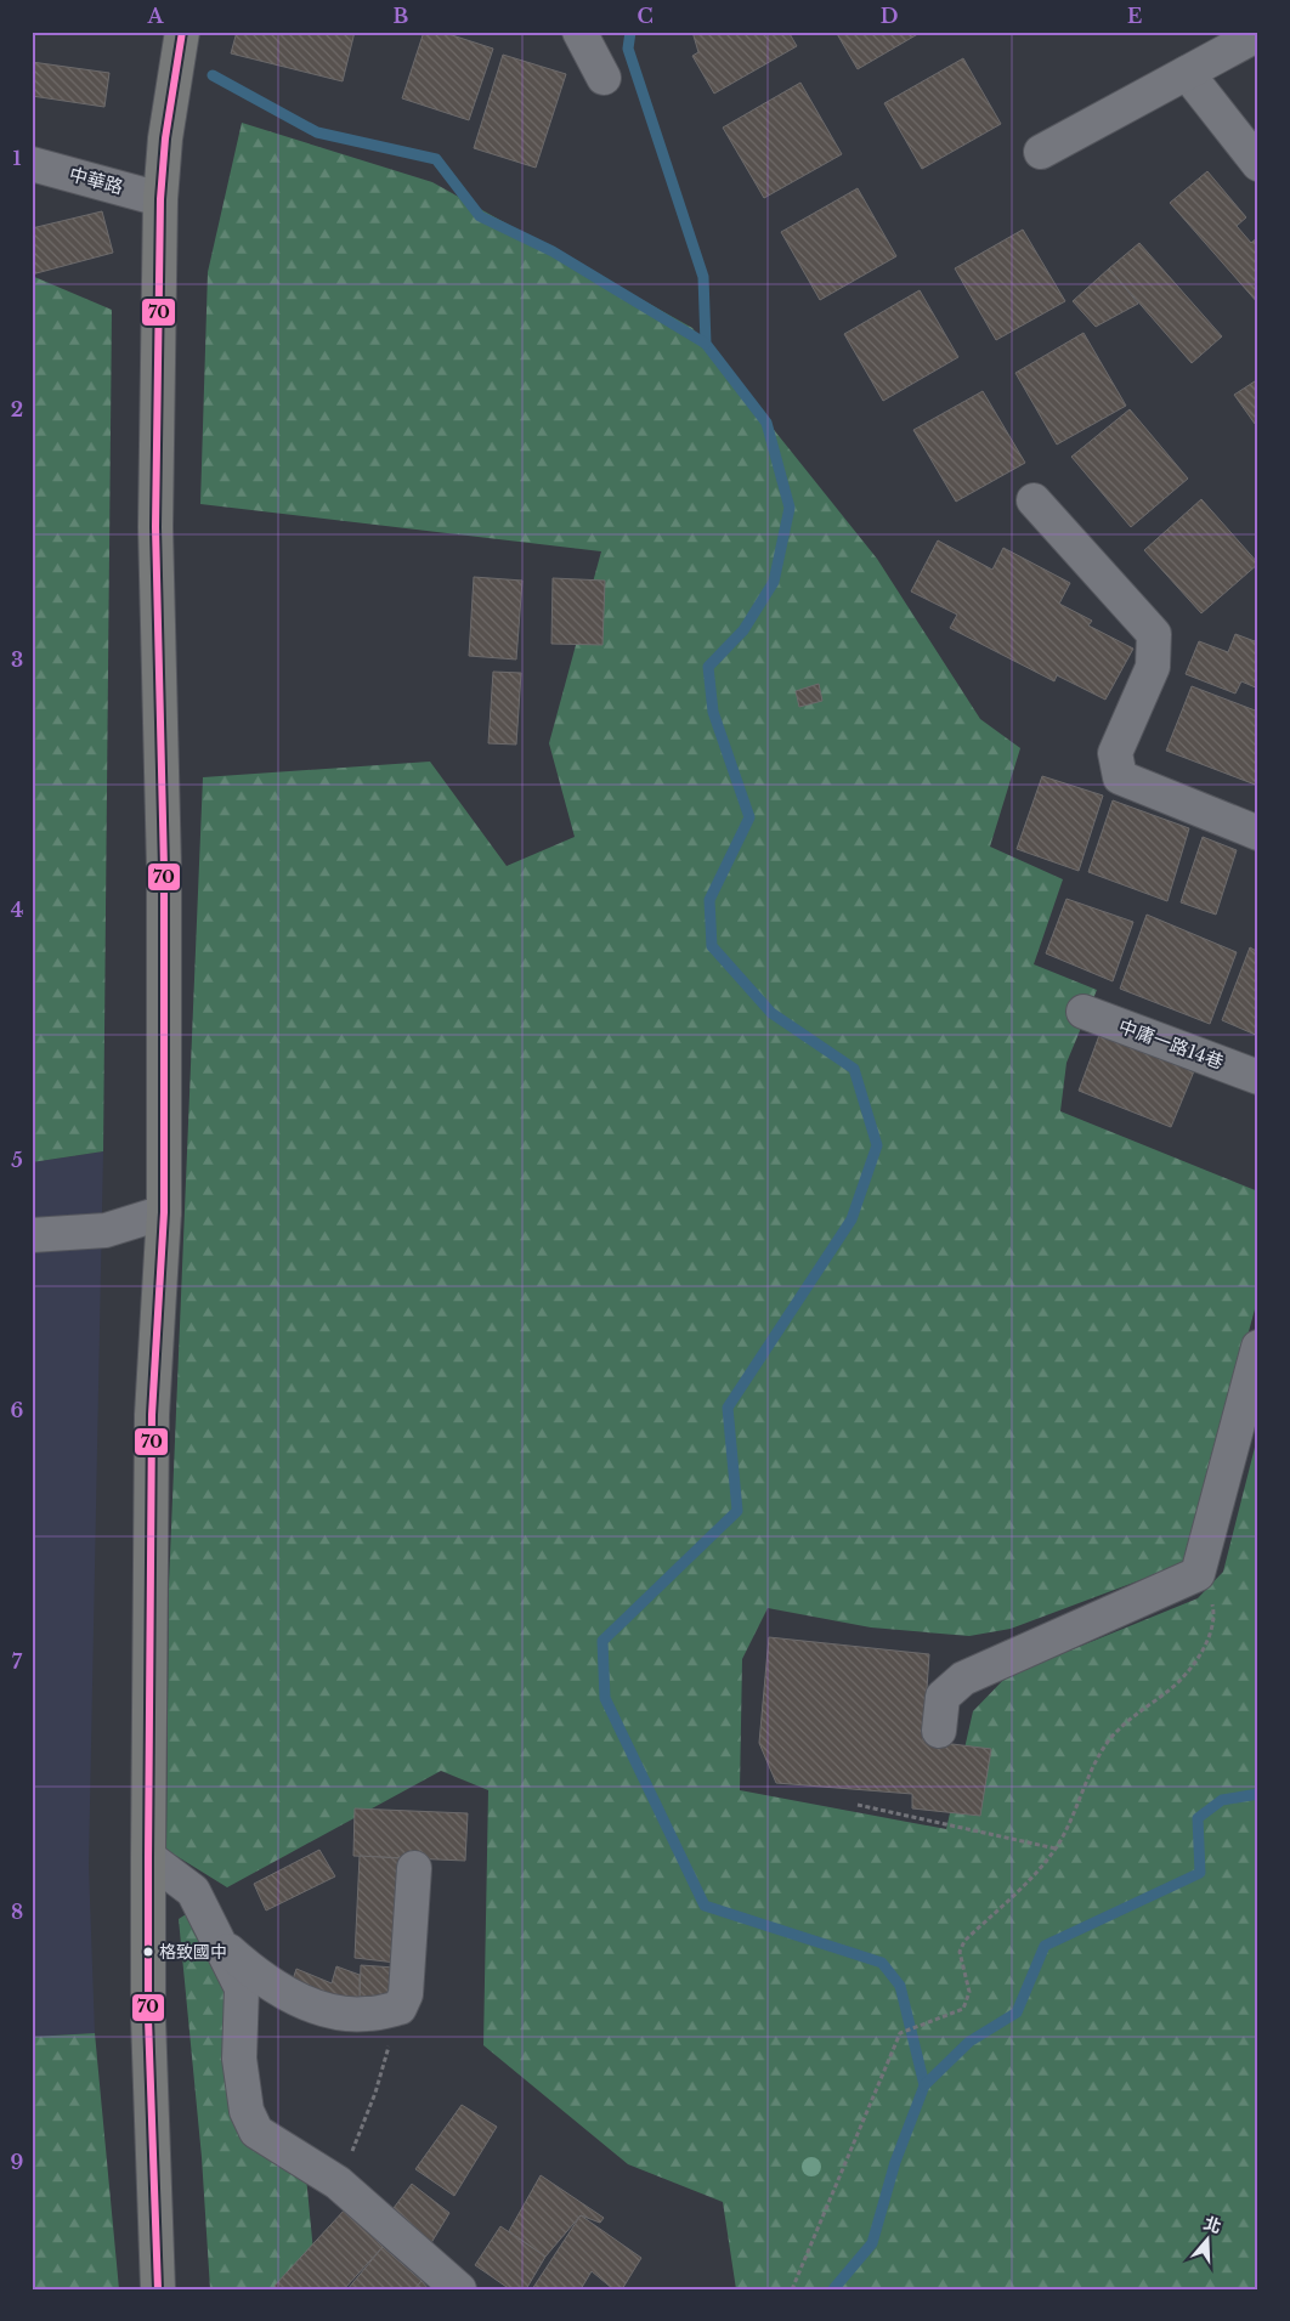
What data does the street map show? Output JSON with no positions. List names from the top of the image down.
{
  "streets": {
    "street": ["中華路", "中庸一路14巷"]
  },
  "places": ["格致國中"],
  "lines": ["transit line 70"],
  "north": "top",
  "grid": {
    "columns": [
      "A",
      "B",
      "C",
      "D",
      "E"
    ],
    "rows": [
      "1",
      "2",
      "3",
      "4",
      "5",
      "6",
      "7",
      "8",
      "9"
    ]
  }
}
